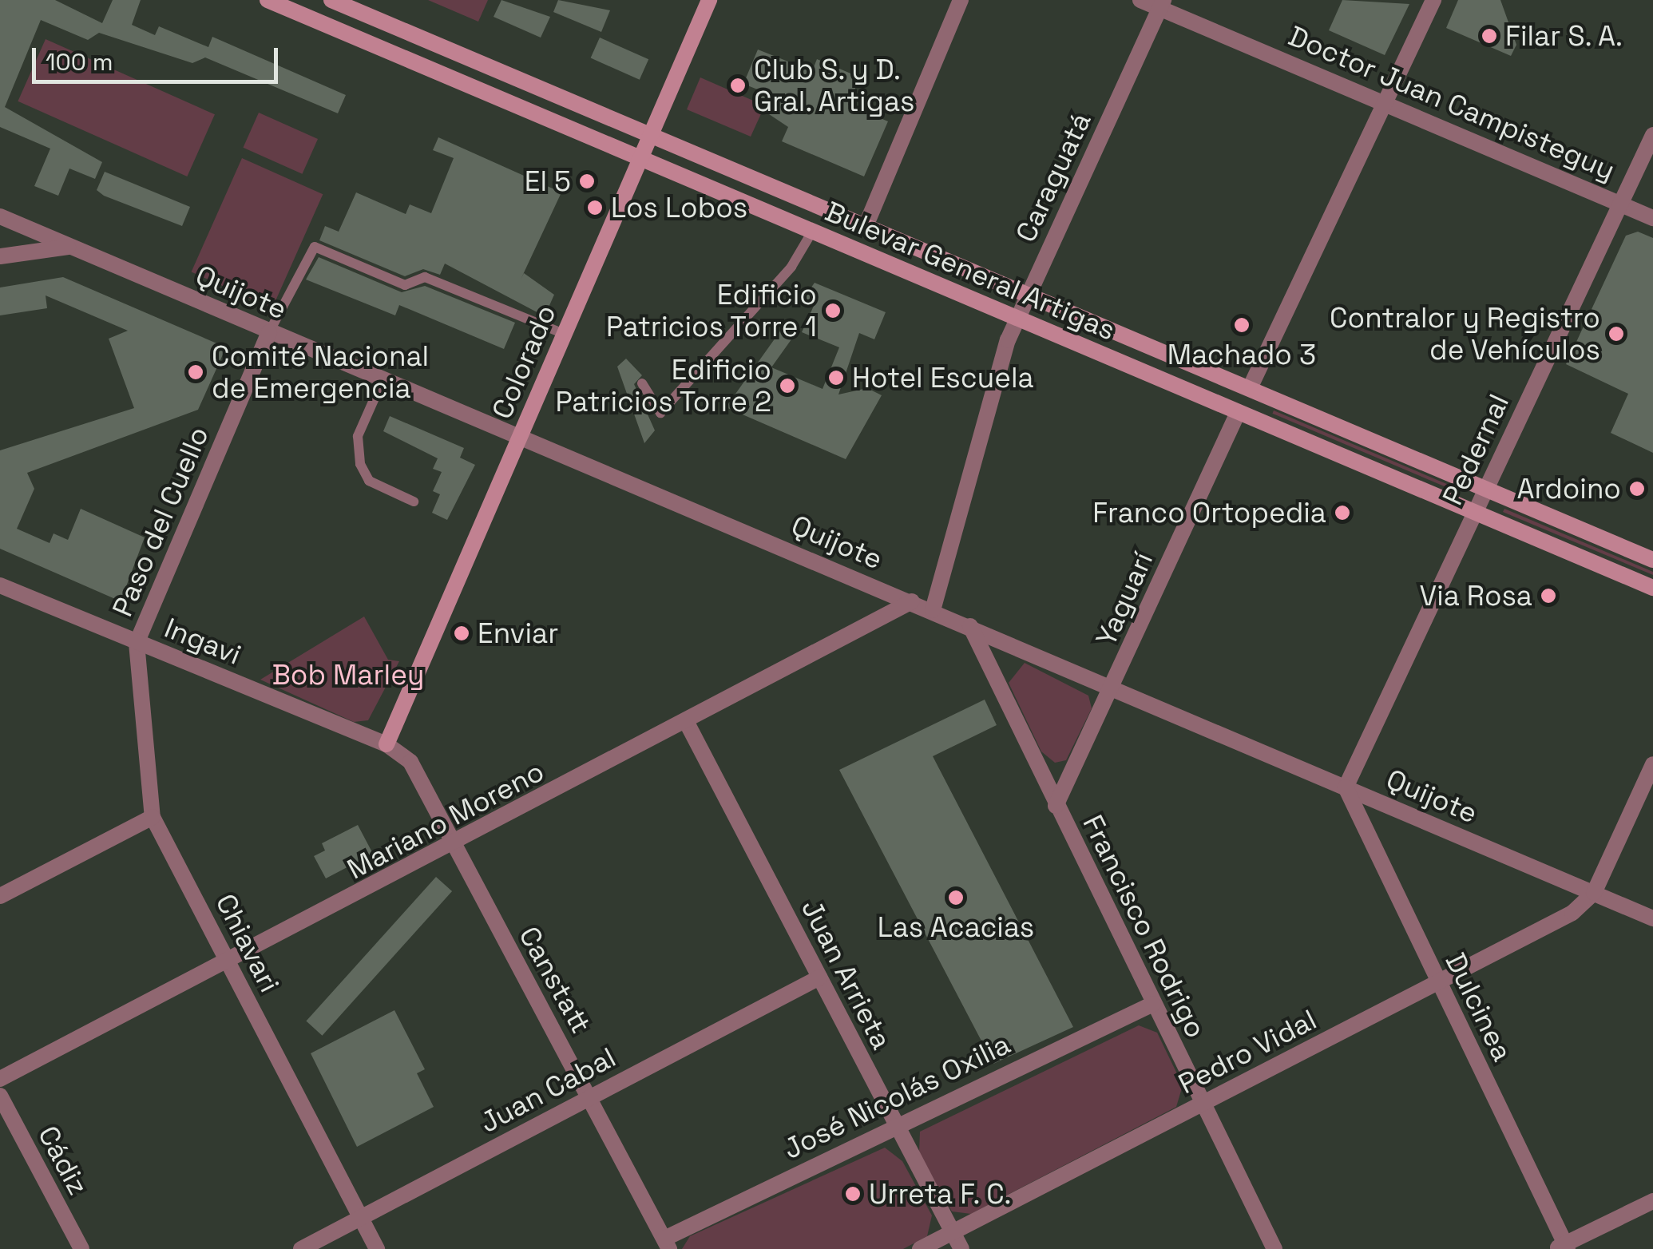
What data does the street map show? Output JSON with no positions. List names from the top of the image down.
{
  "streets": {
    "main road": ["Bulevar General Artigas", "Colorado"],
    "street": [
      "Doctor Juan Campisteguy",
      "Caraguatá",
      "Quijote",
      "Pedernal",
      "Paso del Cuello",
      "Yaguarí",
      "Ingavi",
      "Mariano Moreno",
      "Francisco Rodrigo",
      "Chiavari",
      "Juan Arrieta",
      "Canstatt",
      "Dulcinea",
      "Pedro Vidal",
      "Juan Cabal",
      "José Nicolás Oxilia",
      "Cádiz"
    ]
  },
  "crossings": [
    ["Doctor Juan Campisteguy", "Caraguatá"],
    ["Doctor Juan Campisteguy", "Pedernal"],
    ["Caraguatá", "Bulevar General Artigas"],
    ["Caraguatá", "Quijote"],
    ["Bulevar General Artigas", "Colorado"],
    ["Bulevar General Artigas", "Pedernal"],
    ["Bulevar General Artigas", "Yaguarí"],
    ["Quijote", "Colorado"],
    ["Quijote", "Pedernal"],
    ["Quijote", "Paso del Cuello"],
    ["Quijote", "Yaguarí"],
    ["Quijote", "Mariano Moreno"],
    ["Quijote", "Francisco Rodrigo"],
    ["Quijote", "Dulcinea"],
    ["Quijote", "Pedro Vidal"],
    ["Colorado", "Ingavi"],
    ["Colorado", "Canstatt"],
    ["Pedernal", "Dulcinea"],
    ["Paso del Cuello", "Ingavi"],
    ["Paso del Cuello", "Chiavari"],
    ["Yaguarí", "Francisco Rodrigo"],
    ["Ingavi", "Chiavari"],
    ["Ingavi", "Canstatt"],
    ["Mariano Moreno", "Chiavari"],
    ["Mariano Moreno", "Juan Arrieta"],
    ["Mariano Moreno", "Canstatt"],
    ["Francisco Rodrigo", "Pedro Vidal"],
    ["Francisco Rodrigo", "José Nicolás Oxilia"],
    ["Chiavari", "Juan Cabal"],
    ["Juan Arrieta", "Pedro Vidal"],
    ["Juan Arrieta", "Juan Cabal"],
    ["Juan Arrieta", "José Nicolás Oxilia"],
    ["Canstatt", "Juan Cabal"],
    ["Canstatt", "José Nicolás Oxilia"],
    ["Dulcinea", "Pedro Vidal"]
  ],
  "parks": ["Bob Marley"],
  "places": [
    "Filar S. A.",
    "Club S. y D. Gral. Artigas",
    "El 5",
    "Los Lobos",
    "Edificio Patricios Torre 1",
    "Machado 3",
    "Contralor y Registro de Vehículos",
    "Comité Nacional de Emergencia",
    "Hotel Escuela",
    "Edificio Patricios Torre 2",
    "Ardoino",
    "Franco Ortopedia",
    "Via Rosa",
    "Enviar",
    "Las Acacias",
    "Urreta F. C."
  ],
  "scale_bar": "100 m"
}
